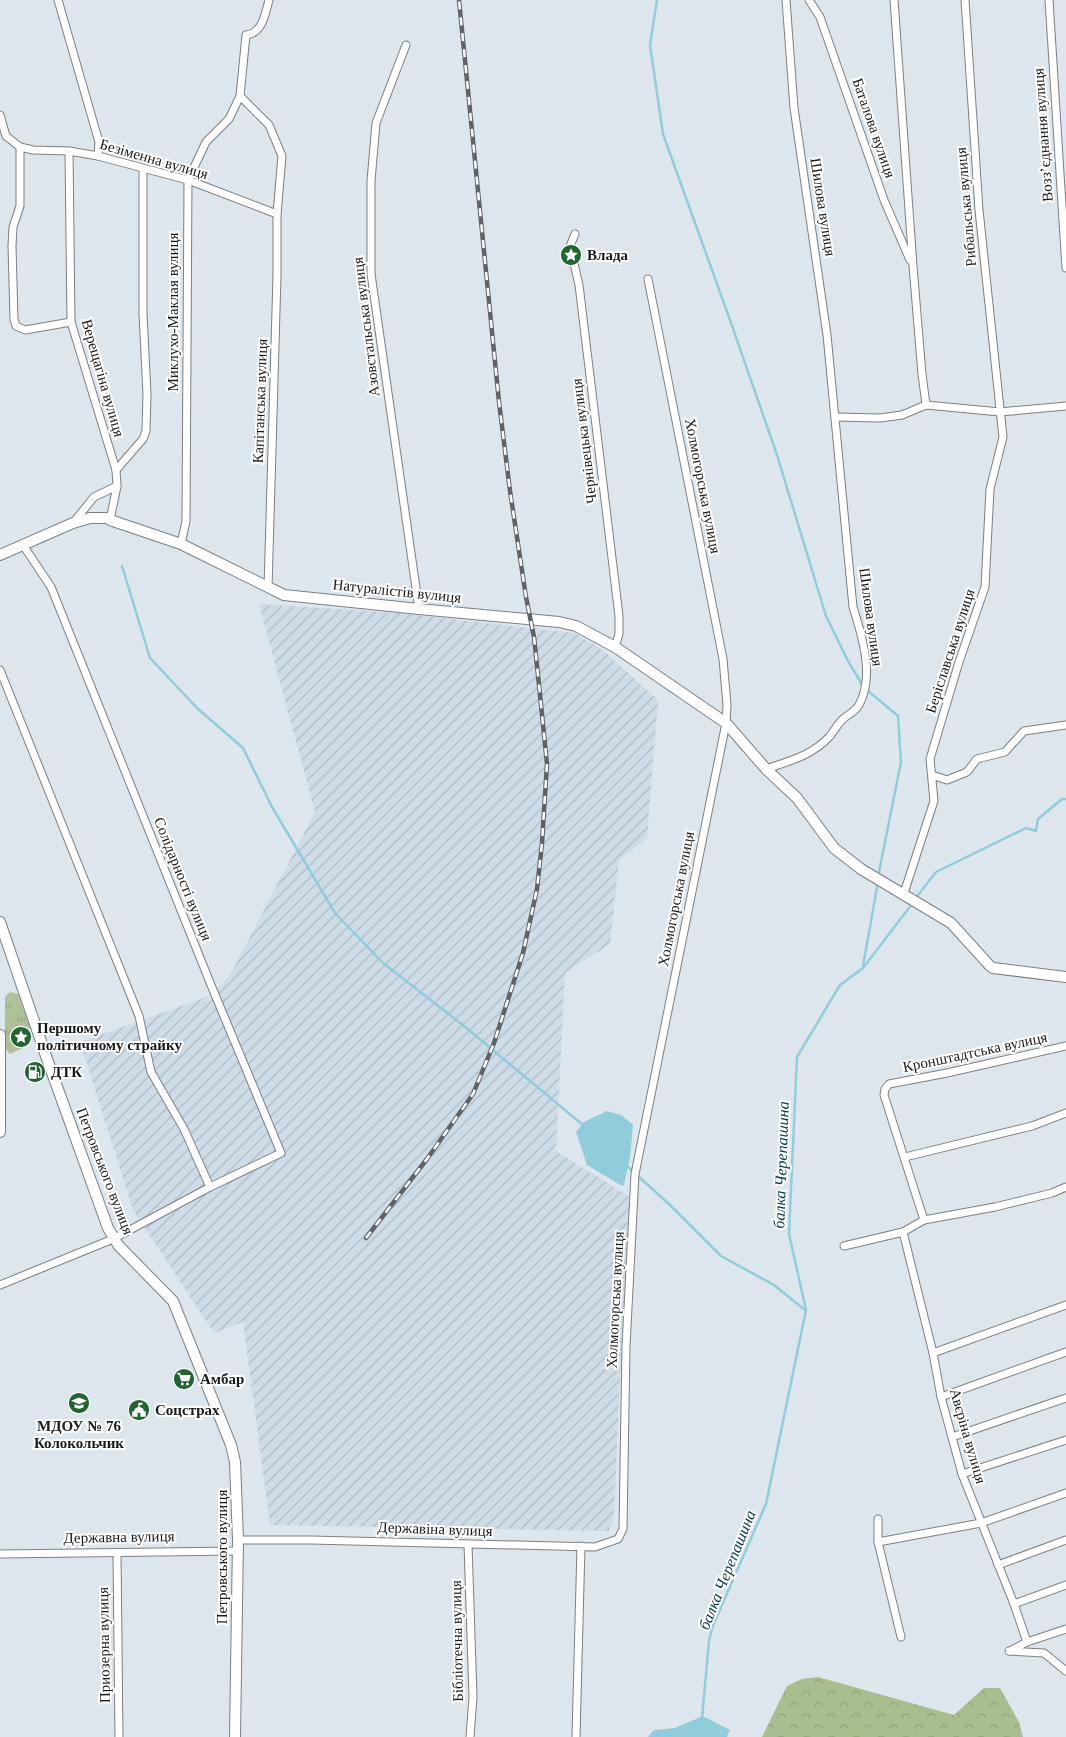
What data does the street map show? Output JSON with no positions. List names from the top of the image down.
{
  "streets": {
    "street": [
      "Баталова вулиця",
      "Возз’єднання вулиця",
      "Безіменна вулиця",
      "Шилова вулиця",
      "Рибальська вулиця",
      "Миклухо-Маклая вулиця",
      "Азовстальська вулиця",
      "Верещагіна вулиця",
      "Капітанська вулиця",
      "Чернівецька вулиця",
      "Холмогорська вулиця",
      "Натуралістів вулиця",
      "Беріславська вулиця",
      "Солідарності вулиця",
      "Кронштадтська вулиця",
      "Петровського вулиця",
      "Авєріна вулиця",
      "Державіна вулиця",
      "Державна вулиця",
      "Бібліотечна вулиця",
      "Приозерна вулиця"
    ]
  },
  "crossings": [
    ["Безіменна вулиця", "Миклухо-Маклая вулиця"],
    ["Безіменна вулиця", "Верещагіна вулиця"],
    ["Безіменна вулиця", "Капітанська вулиця"],
    ["Шилова вулиця", "Натуралістів вулиця"],
    ["Рибальська вулиця", "Беріславська вулиця"],
    ["Миклухо-Маклая вулиця", "Капітанська вулиця"],
    ["Миклухо-Маклая вулиця", "Натуралістів вулиця"],
    ["Азовстальська вулиця", "Натуралістів вулиця"],
    ["Верещагіна вулиця", "Натуралістів вулиця"],
    ["Капітанська вулиця", "Натуралістів вулиця"],
    ["Чернівецька вулиця", "Натуралістів вулиця"],
    ["Холмогорська вулиця", "Натуралістів вулиця"],
    ["Холмогорська вулиця", "Державіна вулиця"],
    ["Натуралістів вулиця", "Беріславська вулиця"],
    ["Натуралістів вулиця", "Солідарності вулиця"],
    ["Солідарності вулиця", "Петровського вулиця"],
    ["Петровського вулиця", "Державіна вулиця"],
    ["Петровського вулиця", "Державна вулиця"],
    ["Державіна вулиця", "Державна вулиця"],
    ["Державіна вулиця", "Бібліотечна вулиця"],
    ["Державна вулиця", "Приозерна вулиця"]
  ],
  "water": ["балка Черепашина"],
  "places": {
    "place": ["Влада", "Першому політичному страйку"],
    "fuel station": ["ДТК"],
    "supermarket": ["Амбар"],
    "school or university": ["МДОУ № 76 Колокольчик"],
    "public building": ["Соцстрах"]
  }
}
